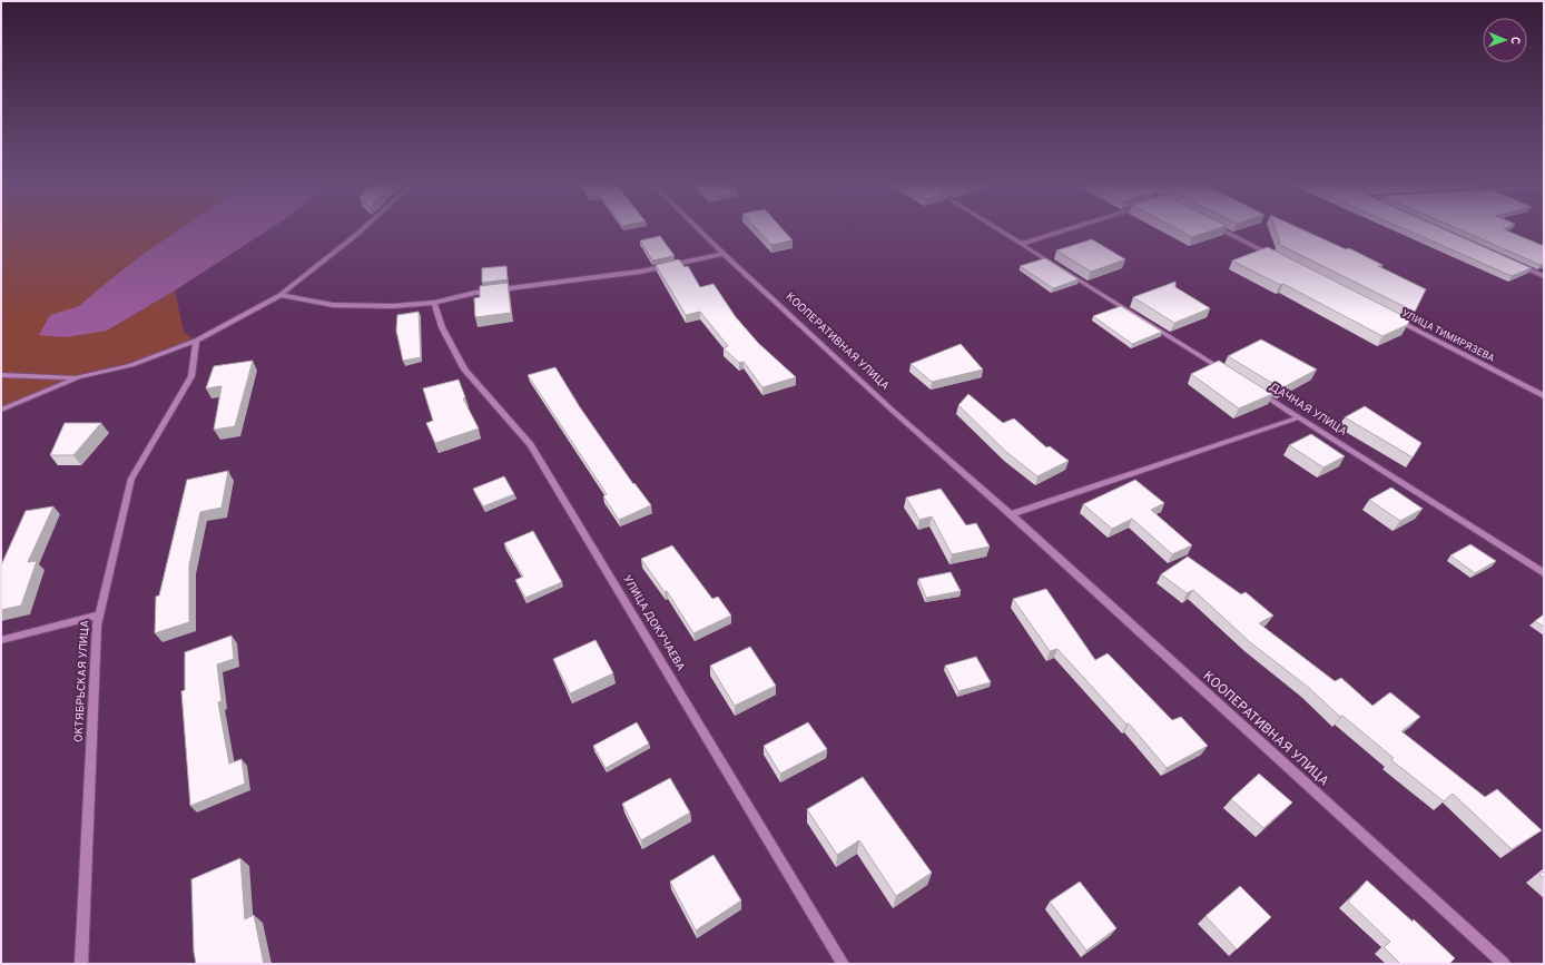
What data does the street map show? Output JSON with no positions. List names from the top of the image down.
{
  "streets": {
    "street": [
      "УЛИЦА ТИМИРЯЗЕВА",
      "КООПЕРАТИВНАЯ УЛИЦА",
      "ДАЧНАЯ УЛИЦА",
      "УЛИЦА ДОКУЧАЕВА",
      "ОКТЯБРЬСКАЯ УЛИЦА"
    ]
  },
  "north": "right"
}
